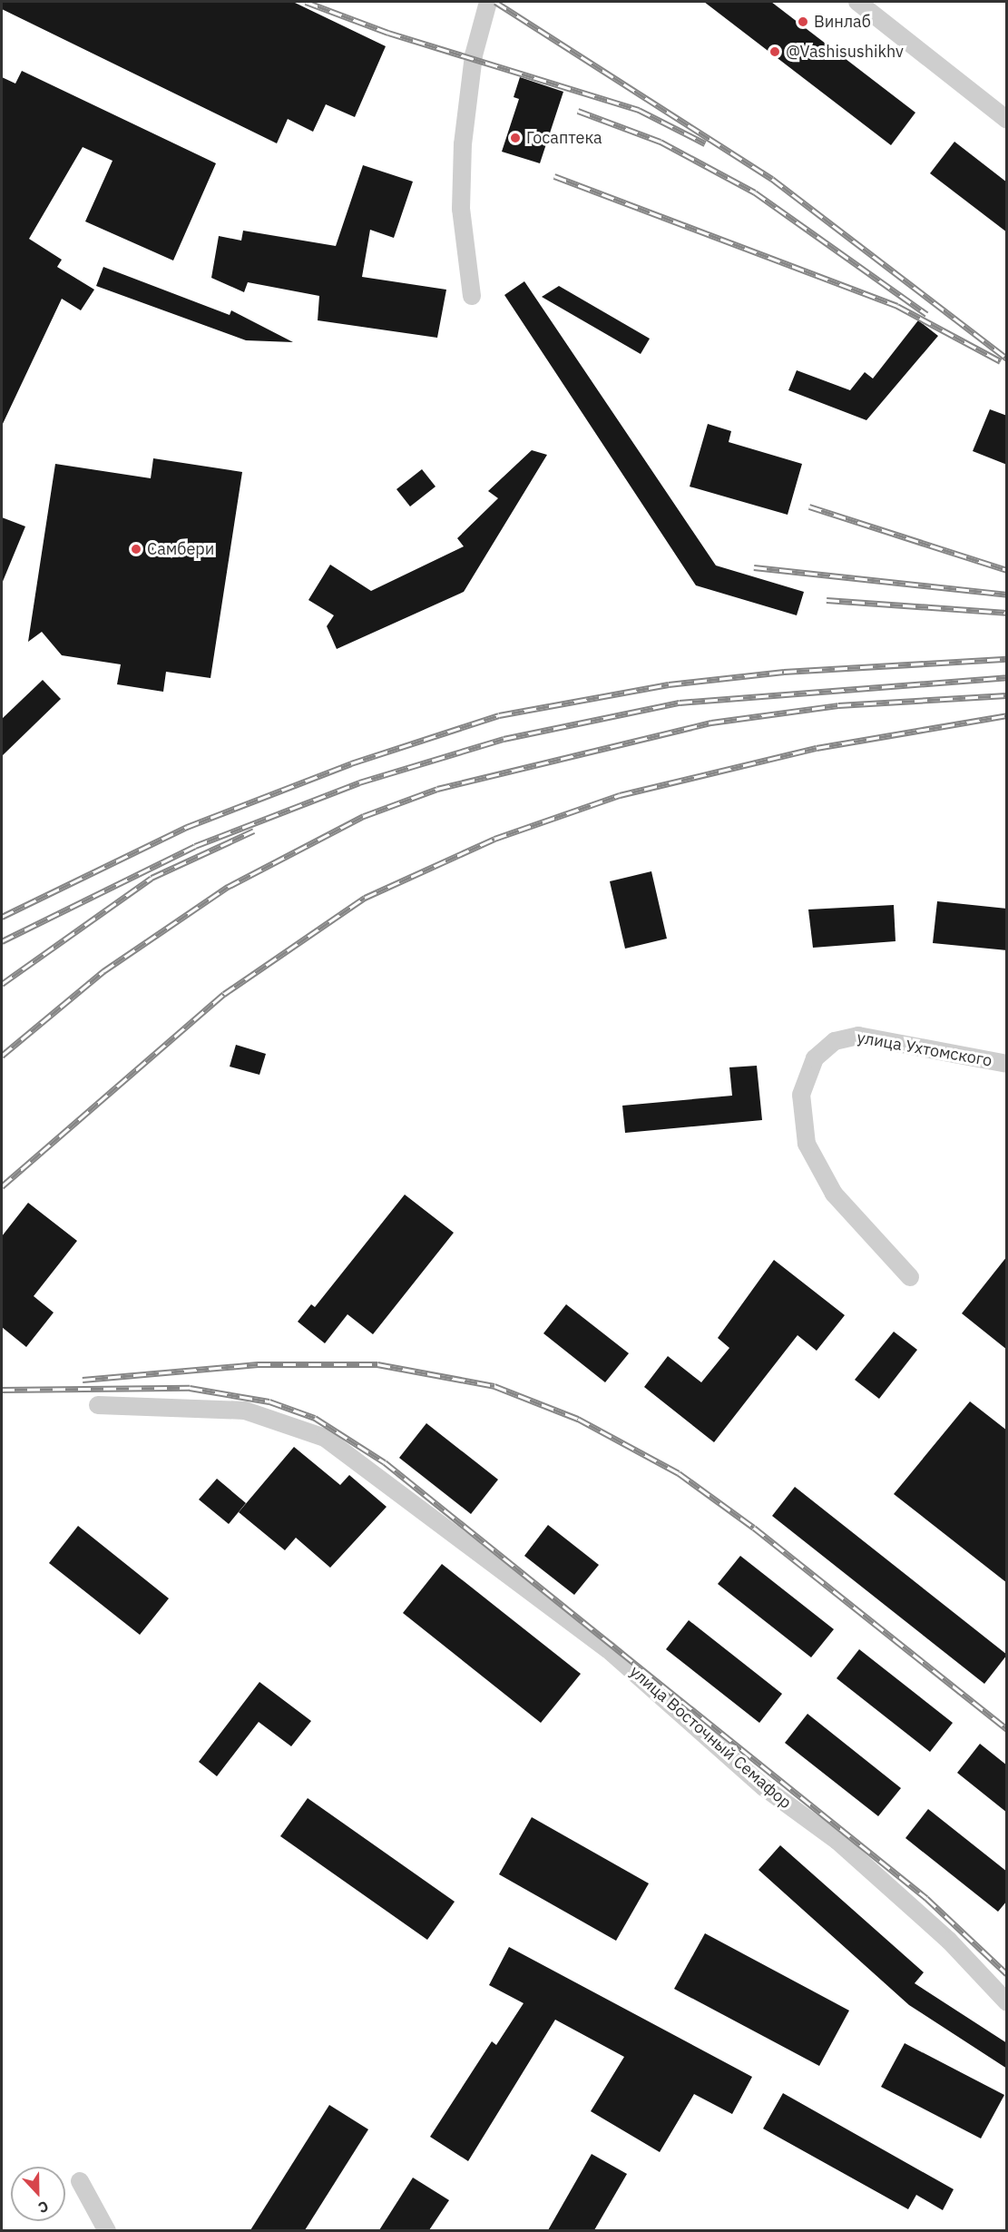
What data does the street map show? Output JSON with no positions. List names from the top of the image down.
{
  "streets": {
    "street": ["улица Ухтомского", "улица Восточный Семафор"]
  },
  "places": [
    "Винлаб",
    "@Vashisushikhv",
    "Госаптека",
    "Самбери"
  ],
  "north": "bottom"
}
